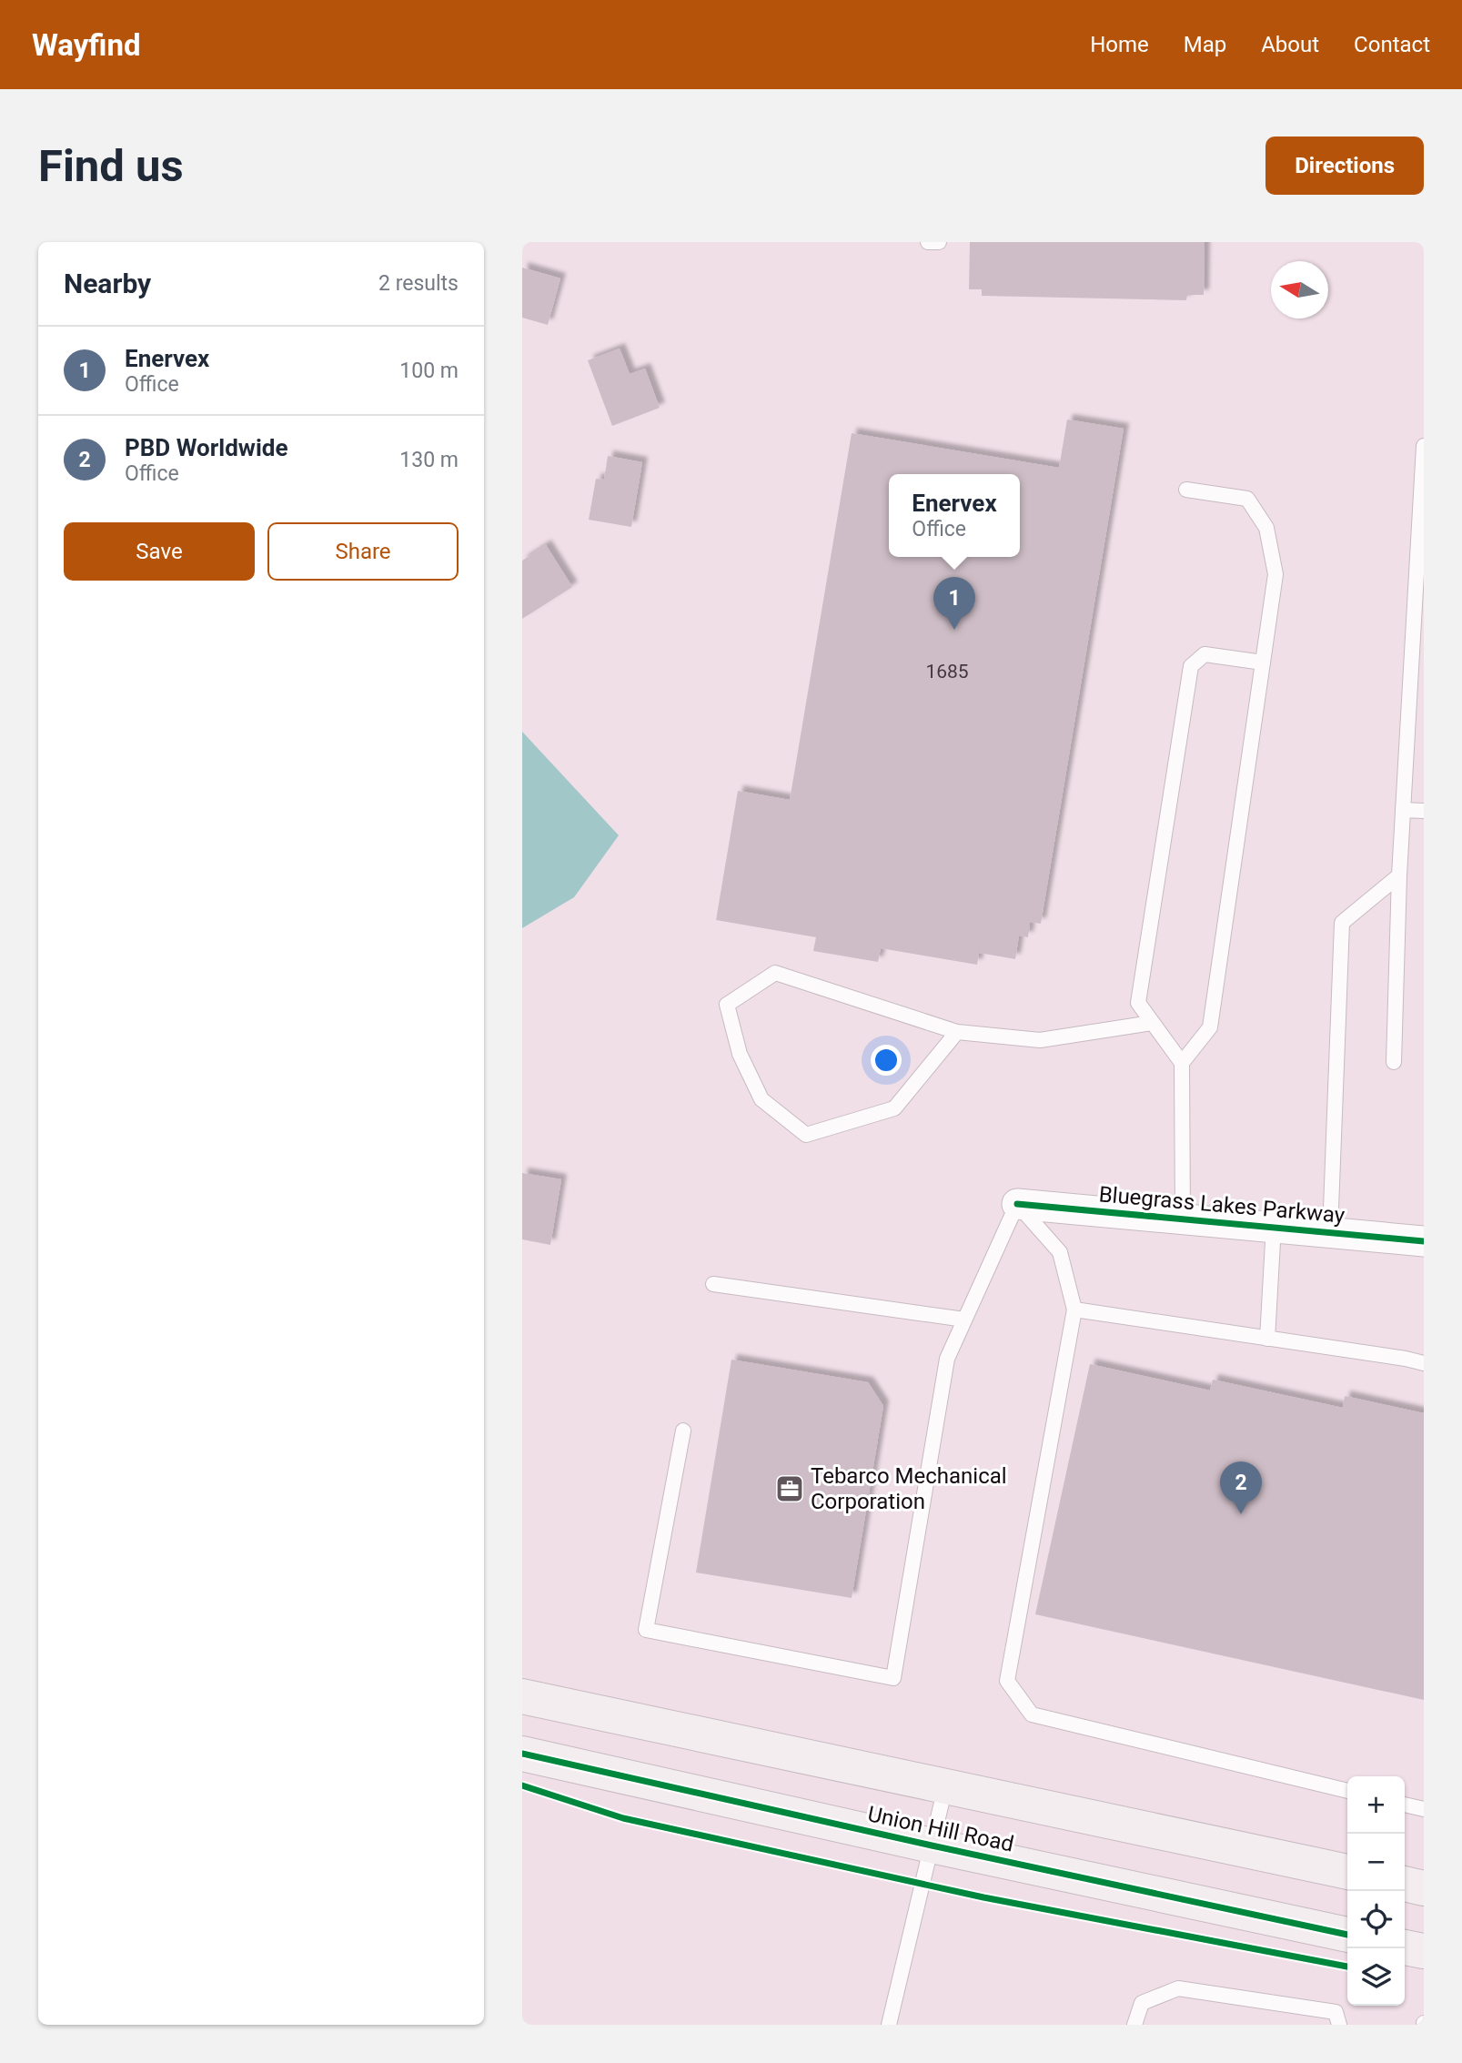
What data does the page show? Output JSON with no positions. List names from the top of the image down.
{
  "streets": {
    "street": ["Bluegrass Lakes Parkway", "Union Hill Road"]
  },
  "places": {
    "office": ["Tebarco Mechanical Corporation"]
  },
  "house_numbers": ["1685"],
  "north": "left",
  "page": {
    "header": "Wayfind",
    "nav": [
      "Home",
      "Map",
      "About",
      "Contact"
    ],
    "buttons": [
      "Directions",
      ["Save", "Share"]
    ],
    "title": "Find us",
    "heading": ["Nearby", "2 results"],
    "list": [
      {
        "mark": "1",
        "name": "Enervex",
        "note": "Office",
        "value": "100 m"
      },
      {
        "mark": "2",
        "name": "PBD Worldwide",
        "note": "Office",
        "value": "130 m"
      }
    ],
    "popup": ["Enervex", "Office"],
    "pins": ["1", "2"],
    "map_buttons": ["+", "−"]
  }
}
